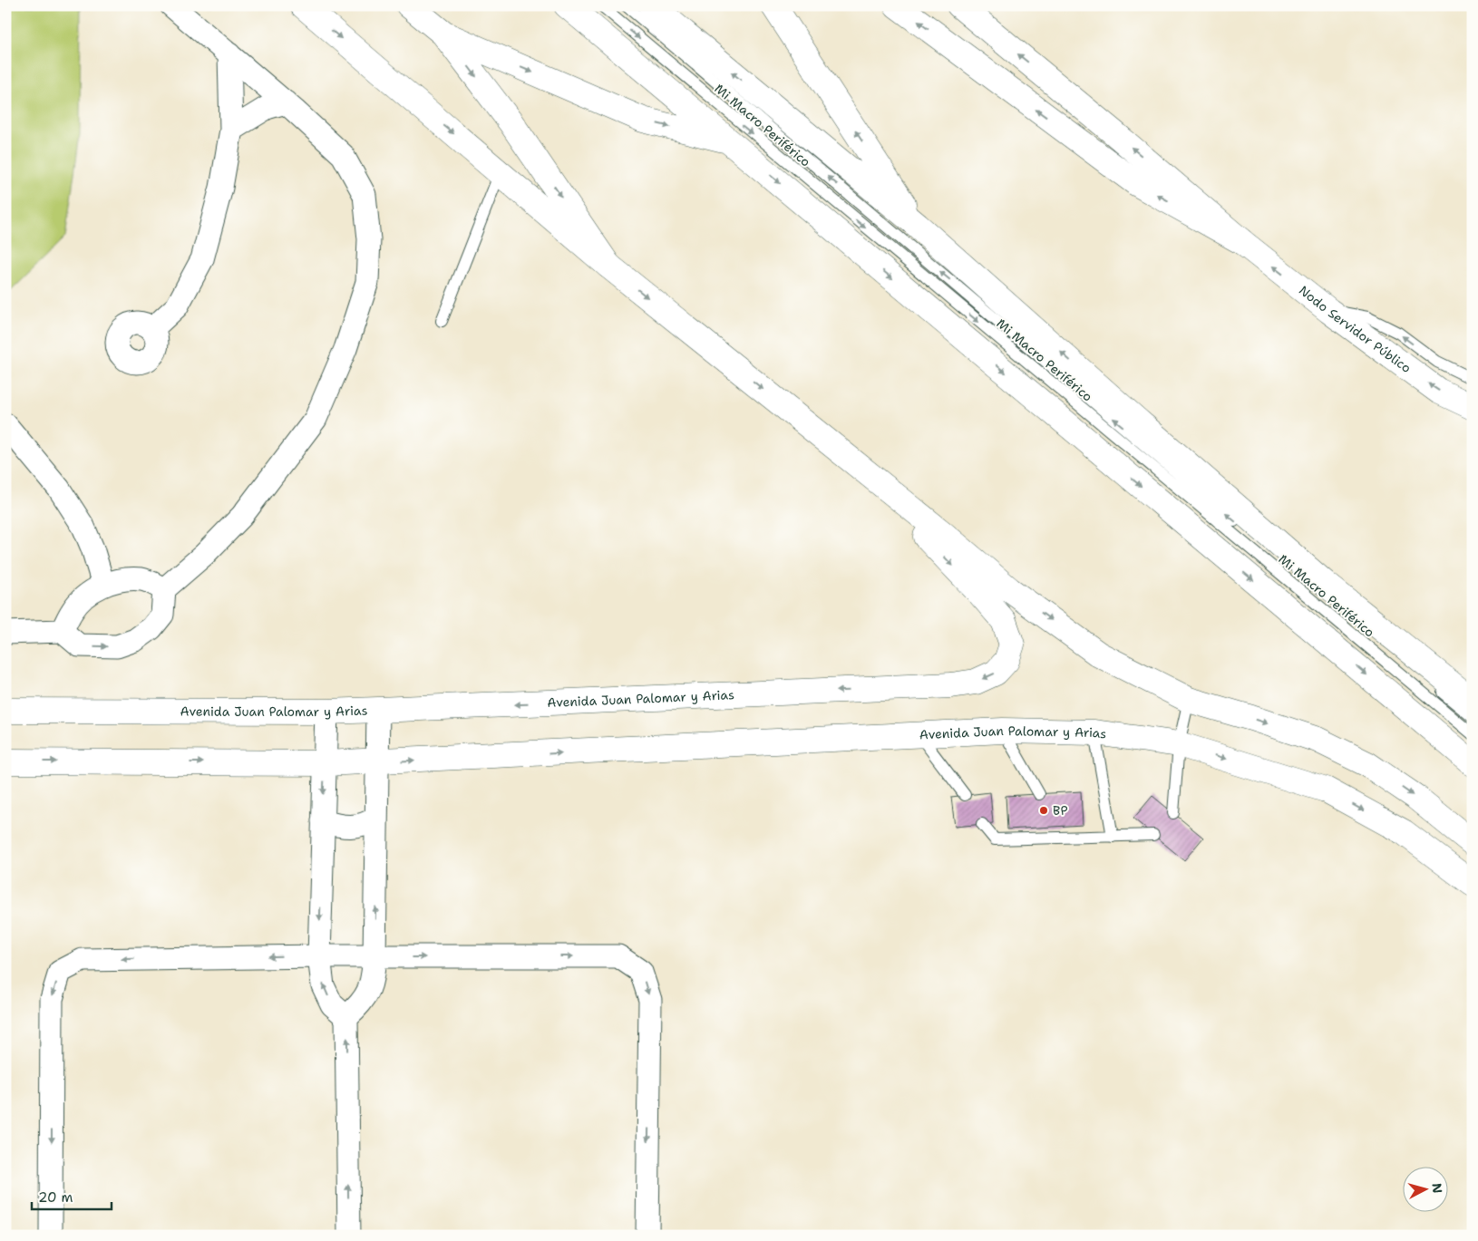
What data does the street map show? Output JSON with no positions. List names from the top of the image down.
{
  "streets": {
    "main road": ["Nodo Servidor Público", "Avenida Juan Palomar y Arias"],
    "lane": ["Mi Macro Periférico"]
  },
  "places": ["BP"],
  "scale_bar": "20 m",
  "north": "right"
}
